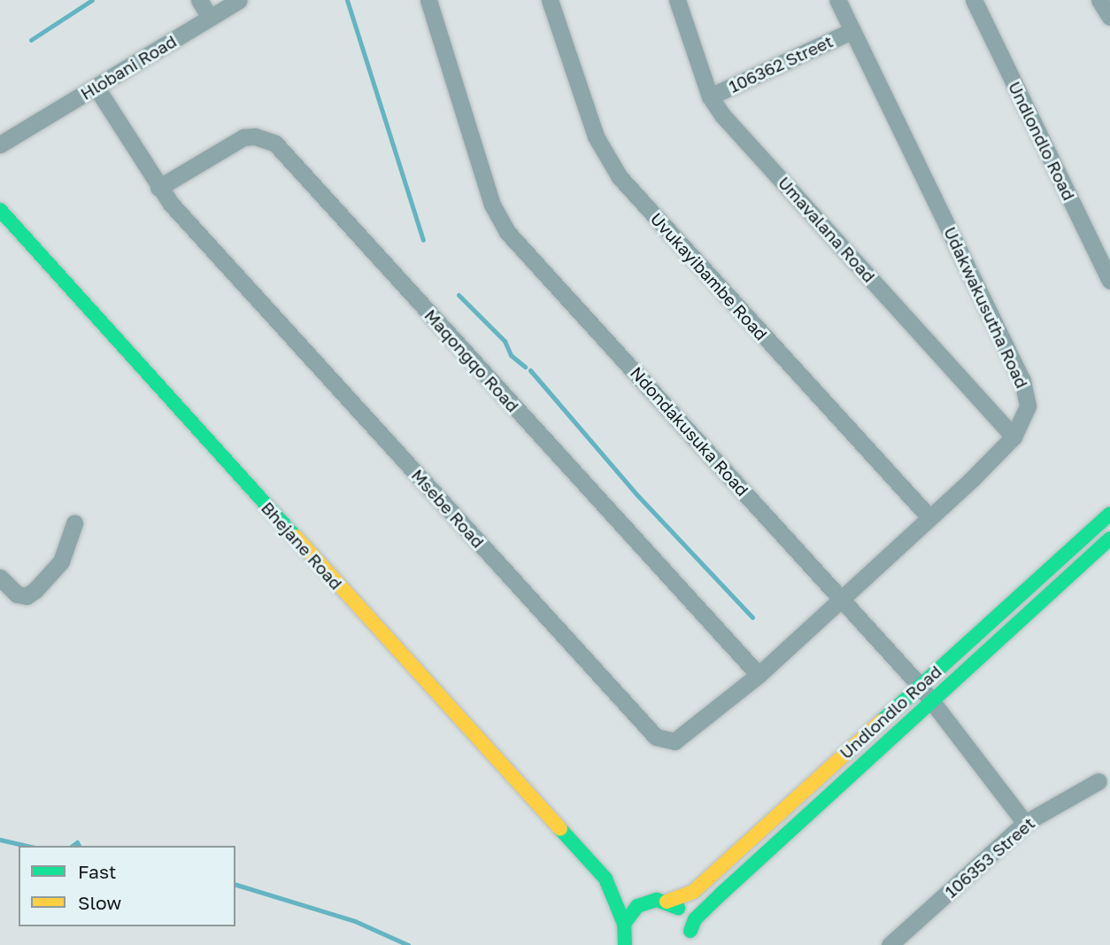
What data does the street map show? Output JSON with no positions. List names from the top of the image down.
{
  "streets": {
    "main road": ["Undlondlo Road", "Bhejane Road"],
    "street": [
      "106362 Street",
      "Hlobani Road",
      "Umavalana Road",
      "Uvukayibambe Road",
      "Udakwakusutha Road",
      "Maqongqo Road",
      "Ndondakusuka Road",
      "Msebe Road",
      "106353 Street"
    ]
  },
  "crossings": [
    ["106362 Street", "Umavalana Road"],
    ["106362 Street", "Udakwakusutha Road"],
    ["Hlobani Road", "Msebe Road"],
    ["Undlondlo Road", "Ndondakusuka Road"],
    ["Umavalana Road", "Udakwakusutha Road"],
    ["Uvukayibambe Road", "Udakwakusutha Road"],
    ["Udakwakusutha Road", "Ndondakusuka Road"],
    ["Udakwakusutha Road", "Msebe Road"],
    ["Maqongqo Road", "Msebe Road"],
    ["Ndondakusuka Road", "Msebe Road"],
    ["Ndondakusuka Road", "106353 Street"]
  ],
  "legend": ["Fast", "Slow"]
}
